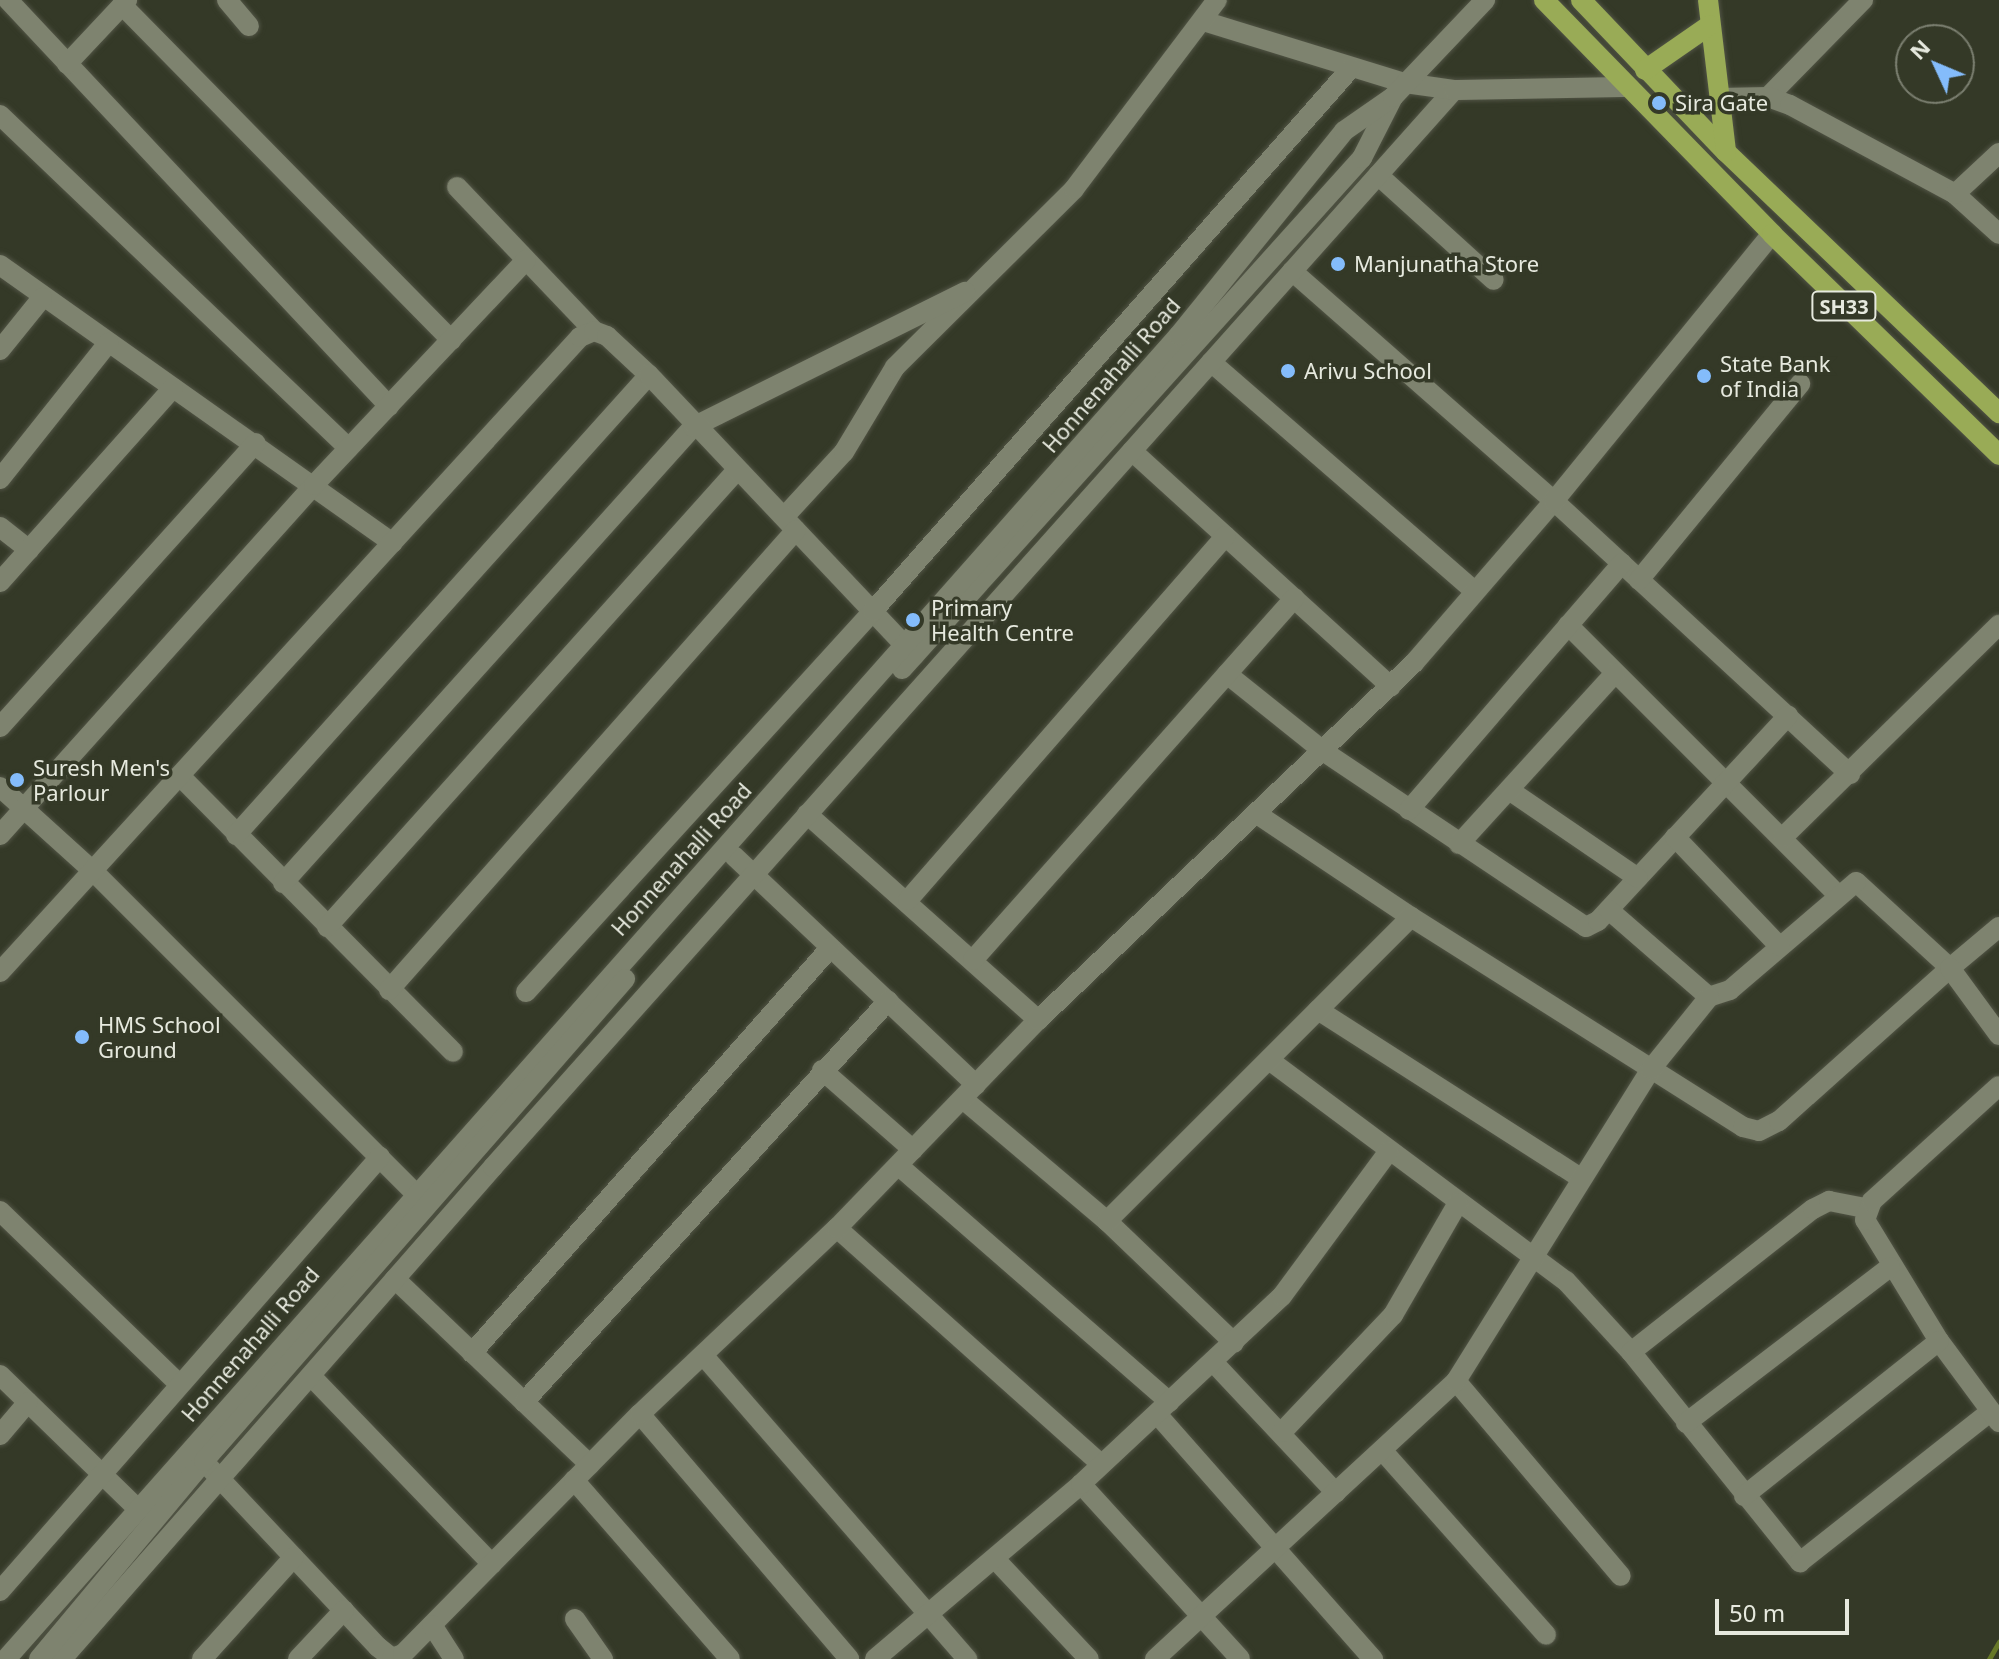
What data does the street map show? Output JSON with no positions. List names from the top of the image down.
{
  "streets": {
    "main road": ["SH33"],
    "street": ["Honnenahalli Road"]
  },
  "places": [
    "Sira Gate",
    "Manjunatha Store",
    "Arivu School",
    "State Bank of India",
    "Primary Health Centre",
    "Suresh Men's Parlour",
    "HMS School Ground"
  ],
  "scale_bar": "50 m",
  "north": "top left"
}
